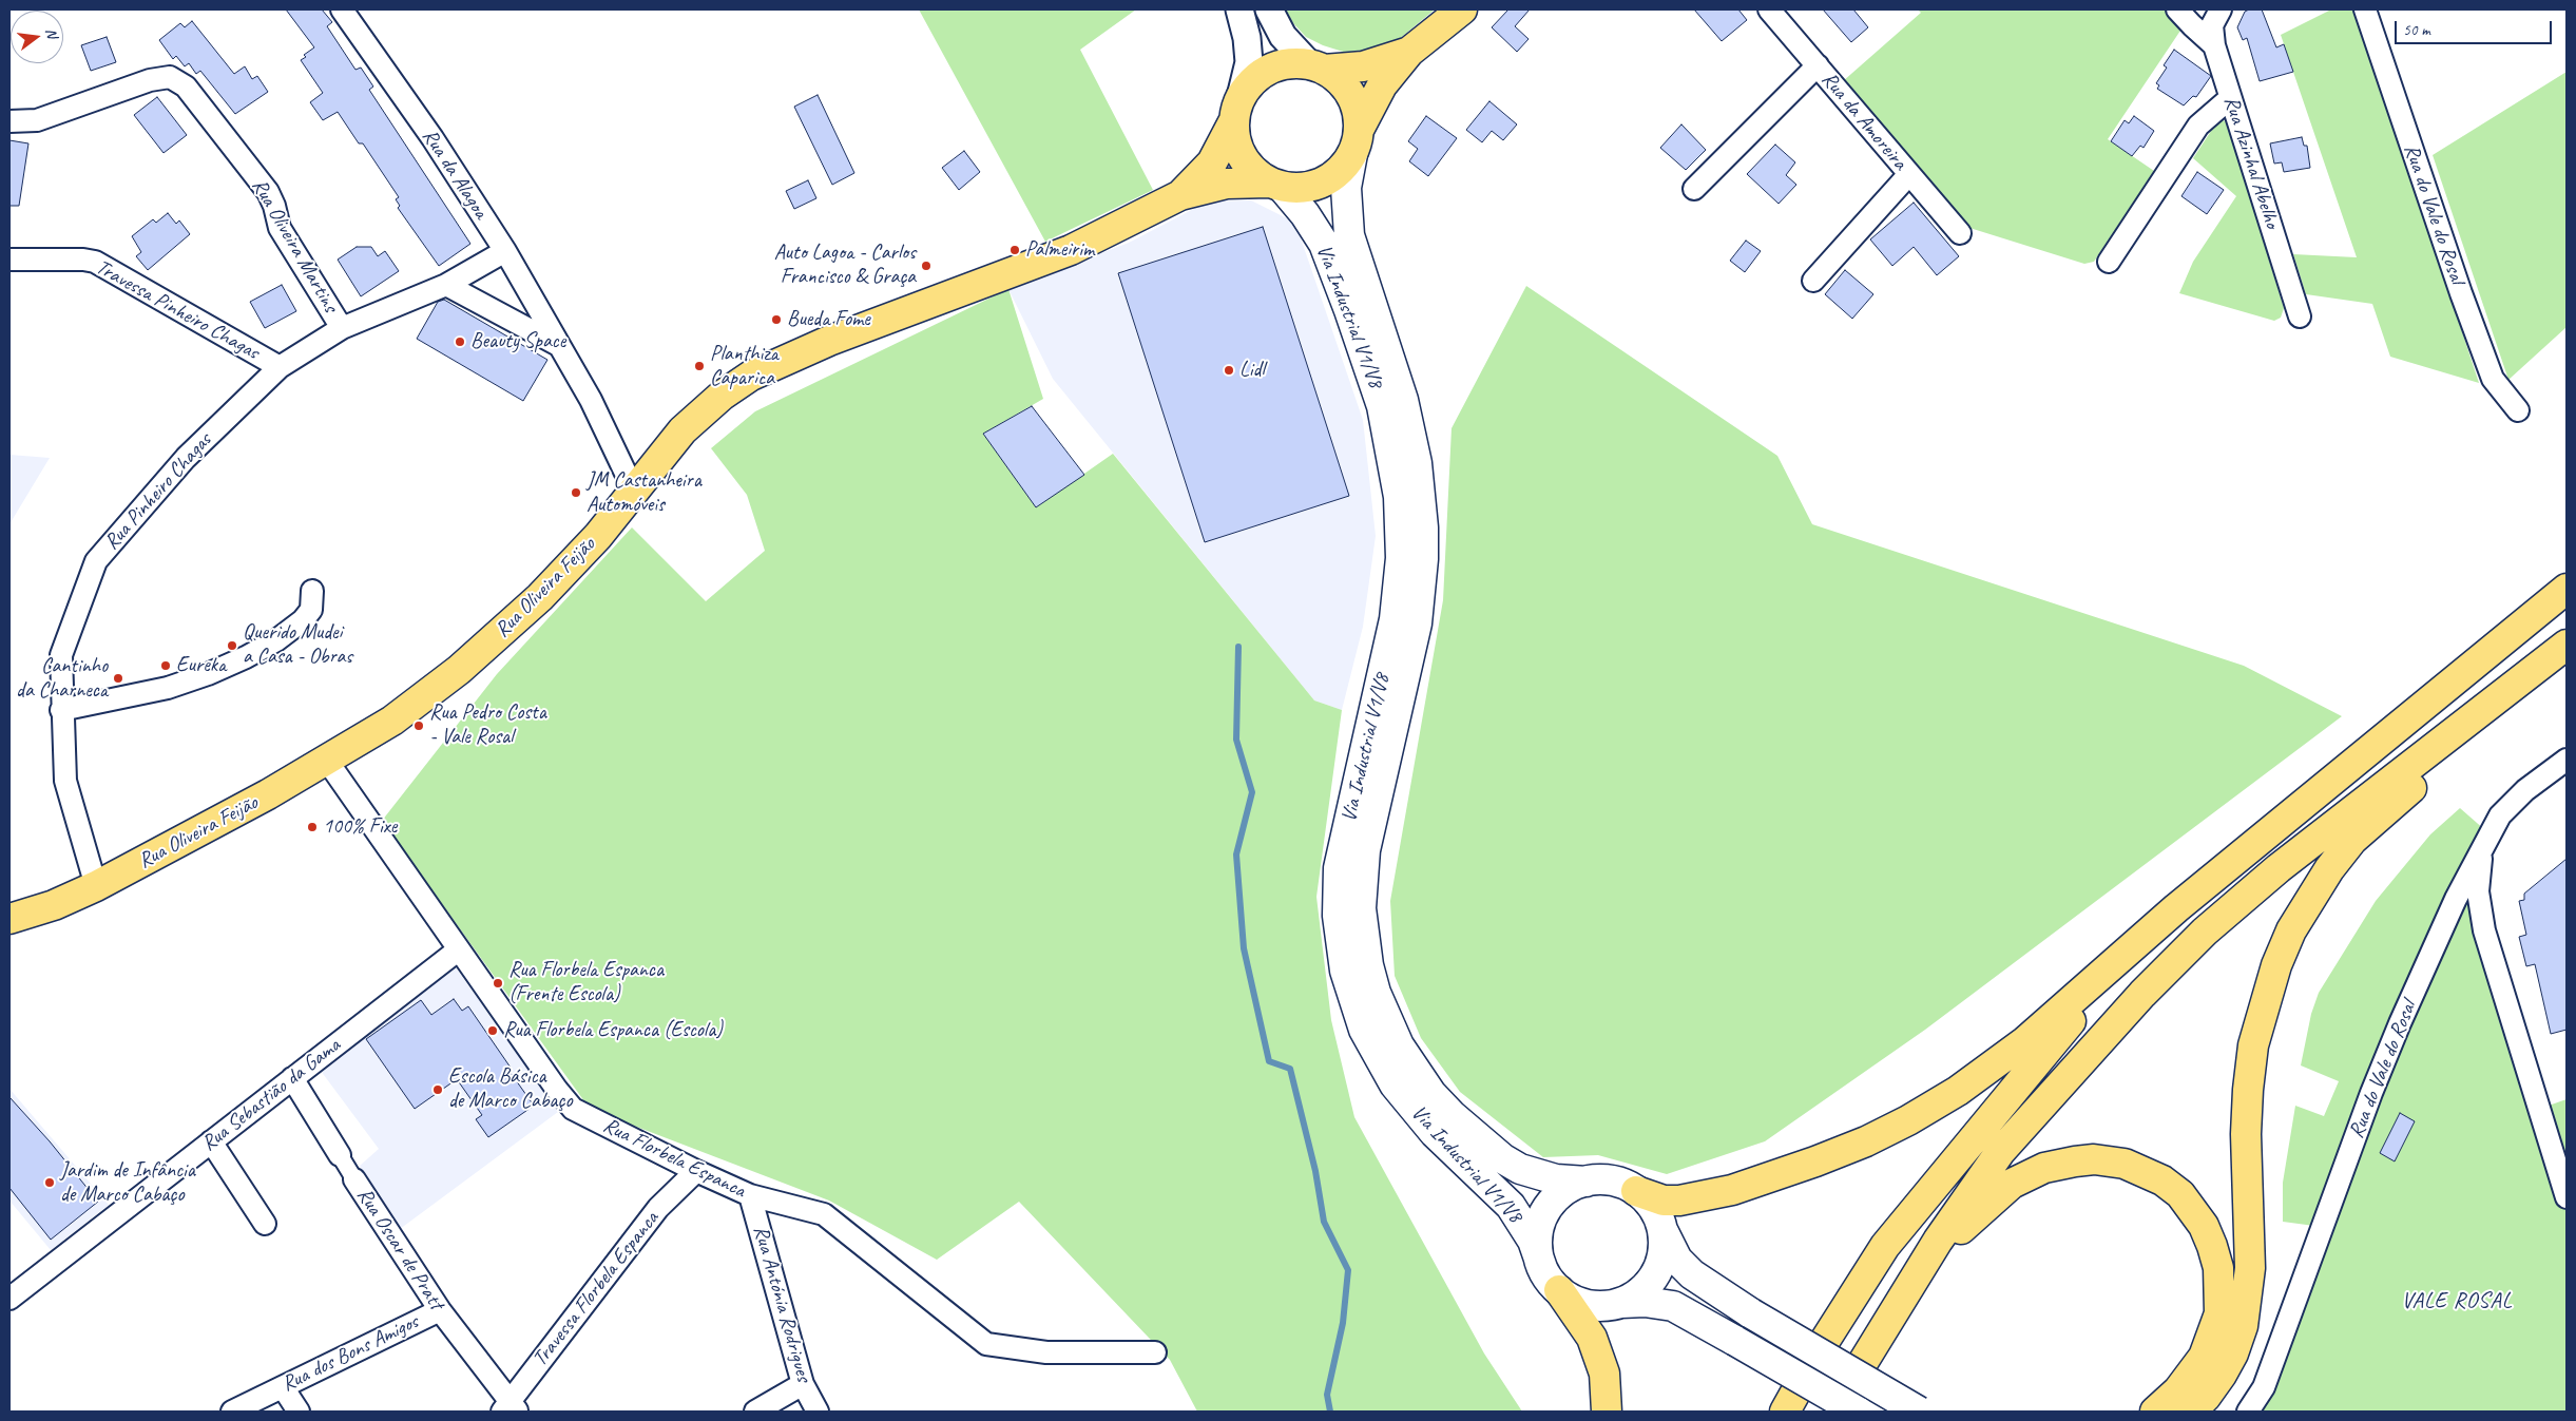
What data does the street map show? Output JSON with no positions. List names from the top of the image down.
{
  "streets": {
    "main road": ["Via Industrial V1/V8", "Rua Oliveira Feijão"],
    "street": [
      "Rua da Amoreira",
      "Rua Azinhal Abelho",
      "Rua da Alagoa",
      "Rua do Vale do Rosal",
      "Rua Oliveira Martins",
      "Travessa Pinheiro Chagas",
      "Rua Pinheiro Chagas",
      "Rua Sebastião da Gama",
      "Rua Florbela Espanca",
      "Rua Oscar de Pratt",
      "Travessa Florbela Espanca",
      "Rua Antónia Rodrigues",
      "Rua dos Bons Amigos"
    ]
  },
  "crossings": [
    ["Rua da Alagoa", "Rua Pinheiro Chagas"],
    ["Rua da Alagoa", "Rua Oliveira Feijão"],
    ["Rua Oliveira Martins", "Rua Pinheiro Chagas"],
    ["Travessa Pinheiro Chagas", "Rua Pinheiro Chagas"],
    ["Via Industrial V1/V8", "Rua Oliveira Feijão"],
    ["Rua Pinheiro Chagas", "Rua Oliveira Feijão"],
    ["Rua Oliveira Feijão", "Rua Florbela Espanca"],
    ["Rua Sebastião da Gama", "Rua Florbela Espanca"],
    ["Rua Sebastião da Gama", "Rua Oscar de Pratt"],
    ["Rua Florbela Espanca", "Travessa Florbela Espanca"],
    ["Rua Florbela Espanca", "Rua Antónia Rodrigues"],
    ["Rua Oscar de Pratt", "Travessa Florbela Espanca"],
    ["Rua Oscar de Pratt", "Rua dos Bons Amigos"]
  ],
  "districts": ["VALE ROSAL"],
  "places": [
    "Palmeirim",
    "Auto Lagoa - Carlos Francisco & Graça",
    "Bueda Fome",
    "Beauty Space",
    "Planthiza Caparica",
    "Lidl",
    "JM Castanheira Automóveis",
    "Querido Mudei a Casa - Obras",
    "Eureka",
    "Cantinho da Charneca",
    "Rua Pedro Costa - Vale Rosal",
    "100% Fixe",
    "Rua Florbela Espanca (Frente Escola)",
    "Rua Florbela Espanca (Escola)",
    "Escola Básica de Marco Cabaço",
    "Jardim de Infância de Marco Cabaço"
  ],
  "scale_bar": "50 m",
  "north": "right"
}
